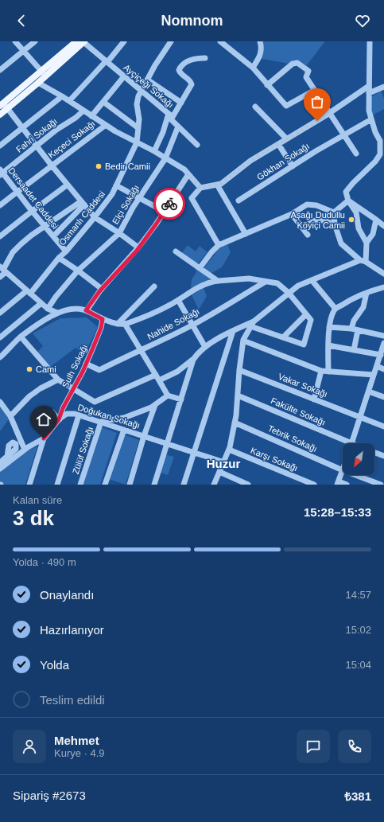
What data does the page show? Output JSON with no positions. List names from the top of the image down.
{
  "streets": {
    "street": [
      "Ayçiçeği Sokağı",
      "Fahri Sokağı",
      "Keçeci Sokağı",
      "Gökhan Sokağı",
      "Dersaadet Caddesi",
      "Elçi Sokağı",
      "Osmanlı Caddesi",
      "Nahide Sokağı",
      "Sulh Sokağı",
      "Vakar Sokağı",
      "Fakülte Sokağı",
      "Doğukan Sokağı",
      "Tebrik Sokağı",
      "Zülüf Sokağı",
      "Karşı Sokağı"
    ]
  },
  "crossings": [
    ["Ayçiçeği Sokağı", "Elçi Sokağı"],
    ["Ayçiçeği Sokağı", "Osmanlı Caddesi"],
    ["Fahri Sokağı", "Keçeci Sokağı"],
    ["Fahri Sokağı", "Dersaadet Caddesi"],
    ["Keçeci Sokağı", "Dersaadet Caddesi"],
    ["Dersaadet Caddesi", "Osmanlı Caddesi"],
    ["Nahide Sokağı", "Sulh Sokağı"],
    ["Sulh Sokağı", "Doğukan Sokağı"],
    ["Doğukan Sokağı", "Zülüf Sokağı"]
  ],
  "districts": ["Huzur"],
  "places": ["Bedir Camii", "Aşağı Dudullu Köyiçi Camii", "Cami"],
  "north": "bottom left",
  "page": {
    "header": "Nomnom",
    "heading": ["3 dk", "Kalan süre", "15:28–15:33"],
    "panel": [
      "Mehmet",
      "Kurye · 4.9",
      "Sipariş #2673",
      "₺381"
    ],
    "bar": "Yolda · 490 m",
    "list": [
      ["Onaylandı", "14:57"],
      ["Hazırlanıyor", "15:02"],
      ["Yolda", "15:04"],
      "Teslim edildi"
    ]
  }
}
